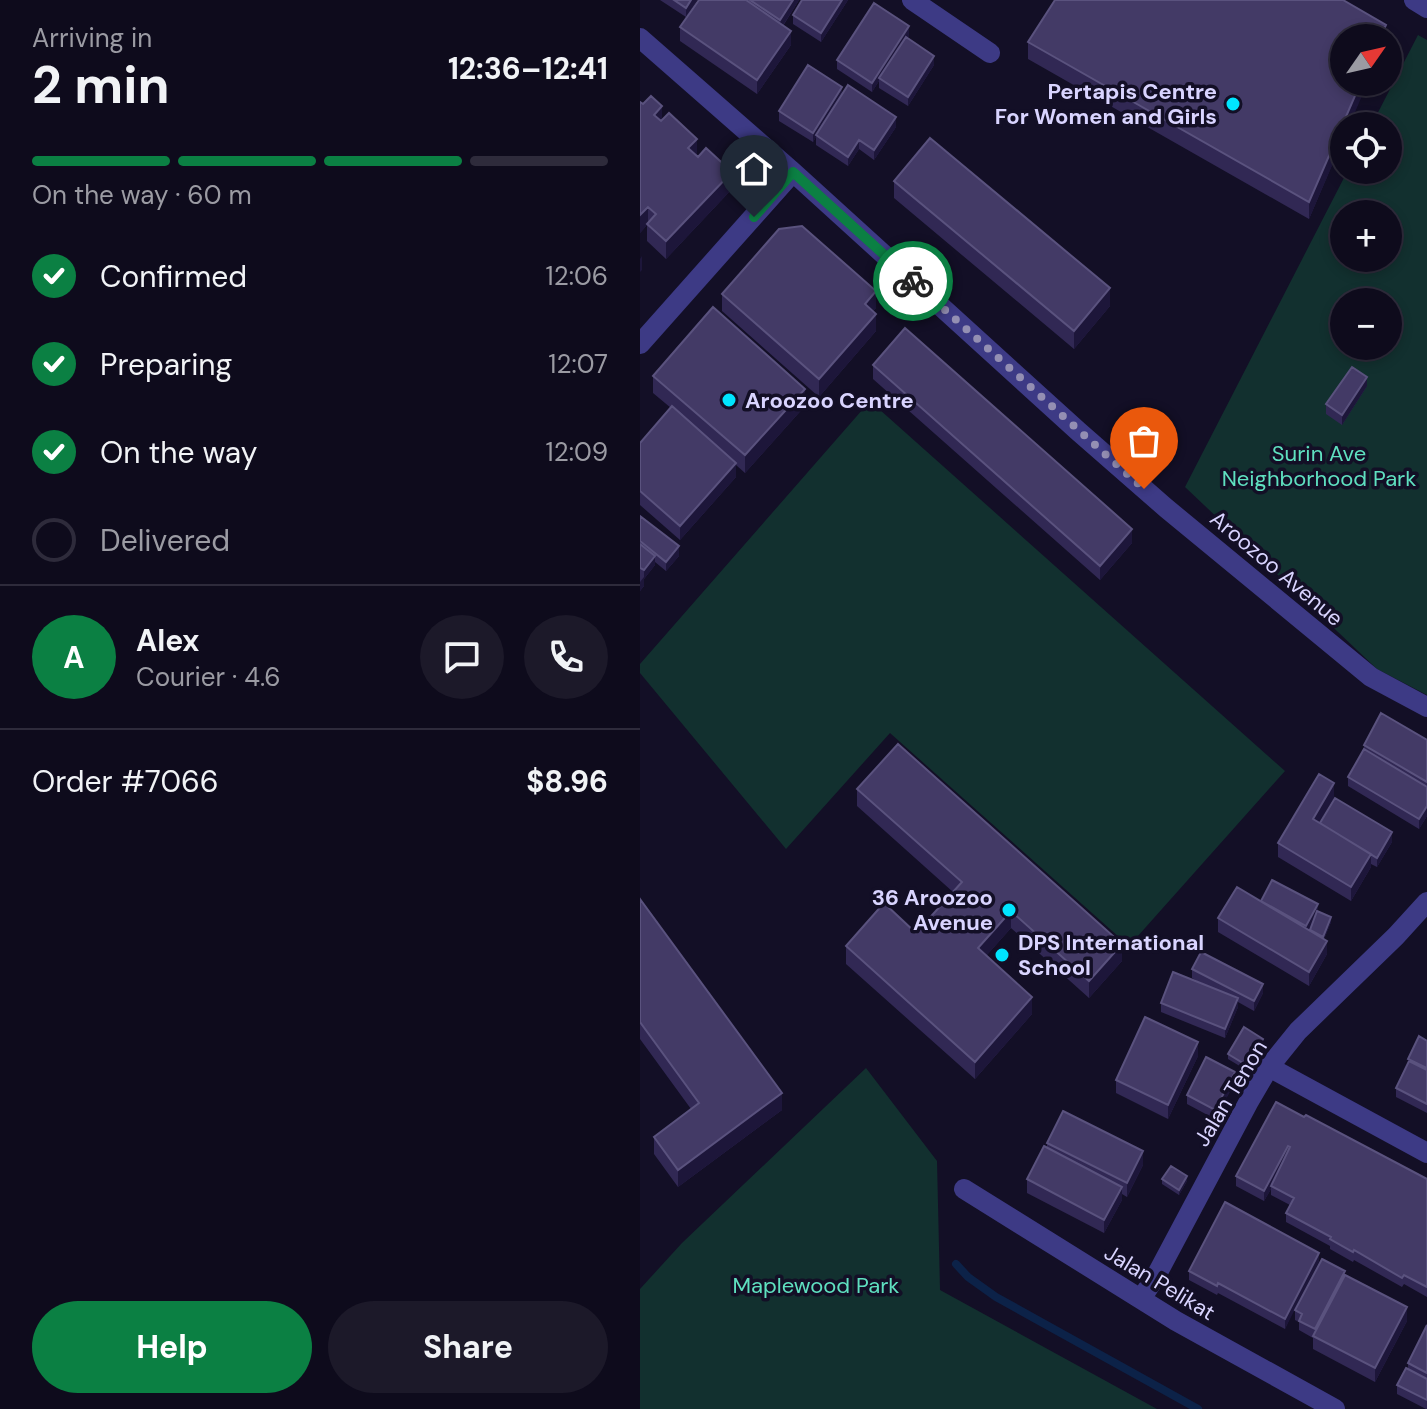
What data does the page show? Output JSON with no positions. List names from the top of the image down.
{
  "streets": {
    "street": ["Aroozoo Avenue", "Jalan Tenon", "Jalan Pelikat"]
  },
  "crossings": [
    ["Jalan Tenon", "Jalan Pelikat"]
  ],
  "parks": ["Surin Ave Neighborhood Park", "Maplewood Park"],
  "places": [
    "Pertapis Centre For Women and Girls",
    "Aroozoo Centre",
    "36 Aroozoo Avenue",
    "DPS International School"
  ],
  "north": "top right",
  "page": {
    "heading": ["2 min", "Arriving in", "12:36–12:41"],
    "panel": [
      "Alex",
      "Courier · 4.6",
      "Order #7066",
      "$8.96"
    ],
    "map_buttons": ["+", "−"],
    "bar": "On the way · 60 m",
    "list": [
      ["Confirmed", "12:06"],
      ["Preparing", "12:07"],
      ["On the way", "12:09"],
      "Delivered"
    ],
    "round": "A",
    "buttons": ["Help", "Share"]
  }
}
